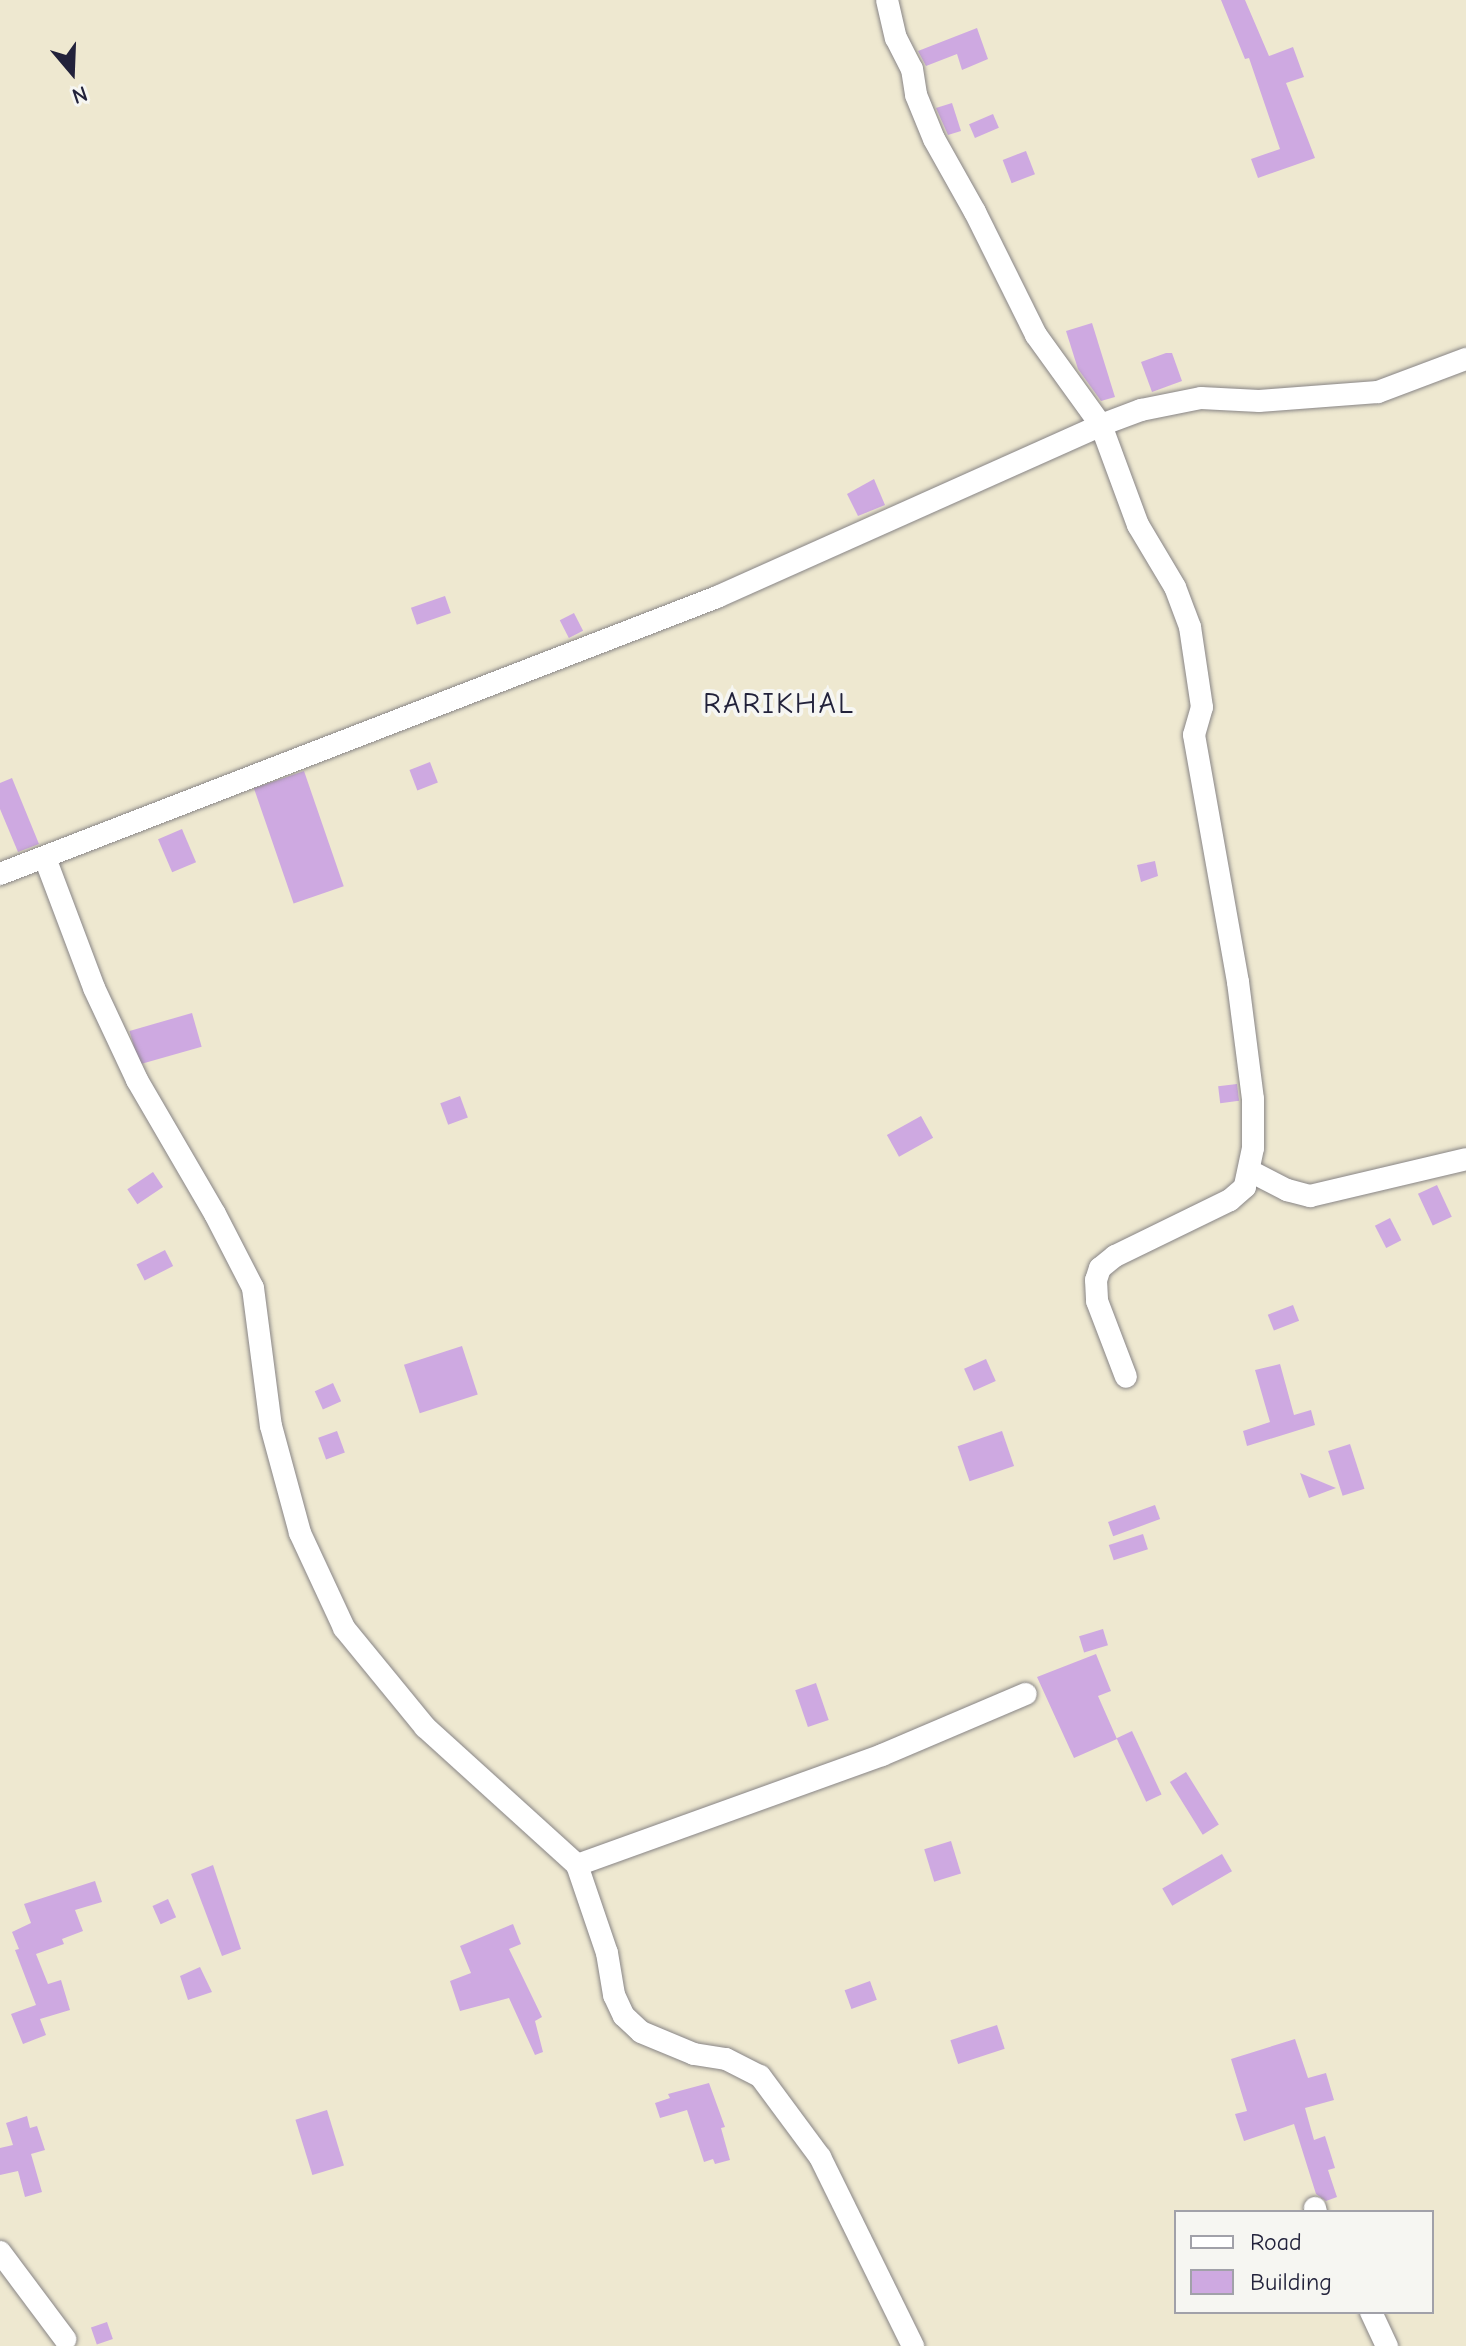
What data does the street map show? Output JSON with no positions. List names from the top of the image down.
{
  "districts": ["RARIKHAL"],
  "legend": ["Road", "Building"],
  "north": "bottom"
}
